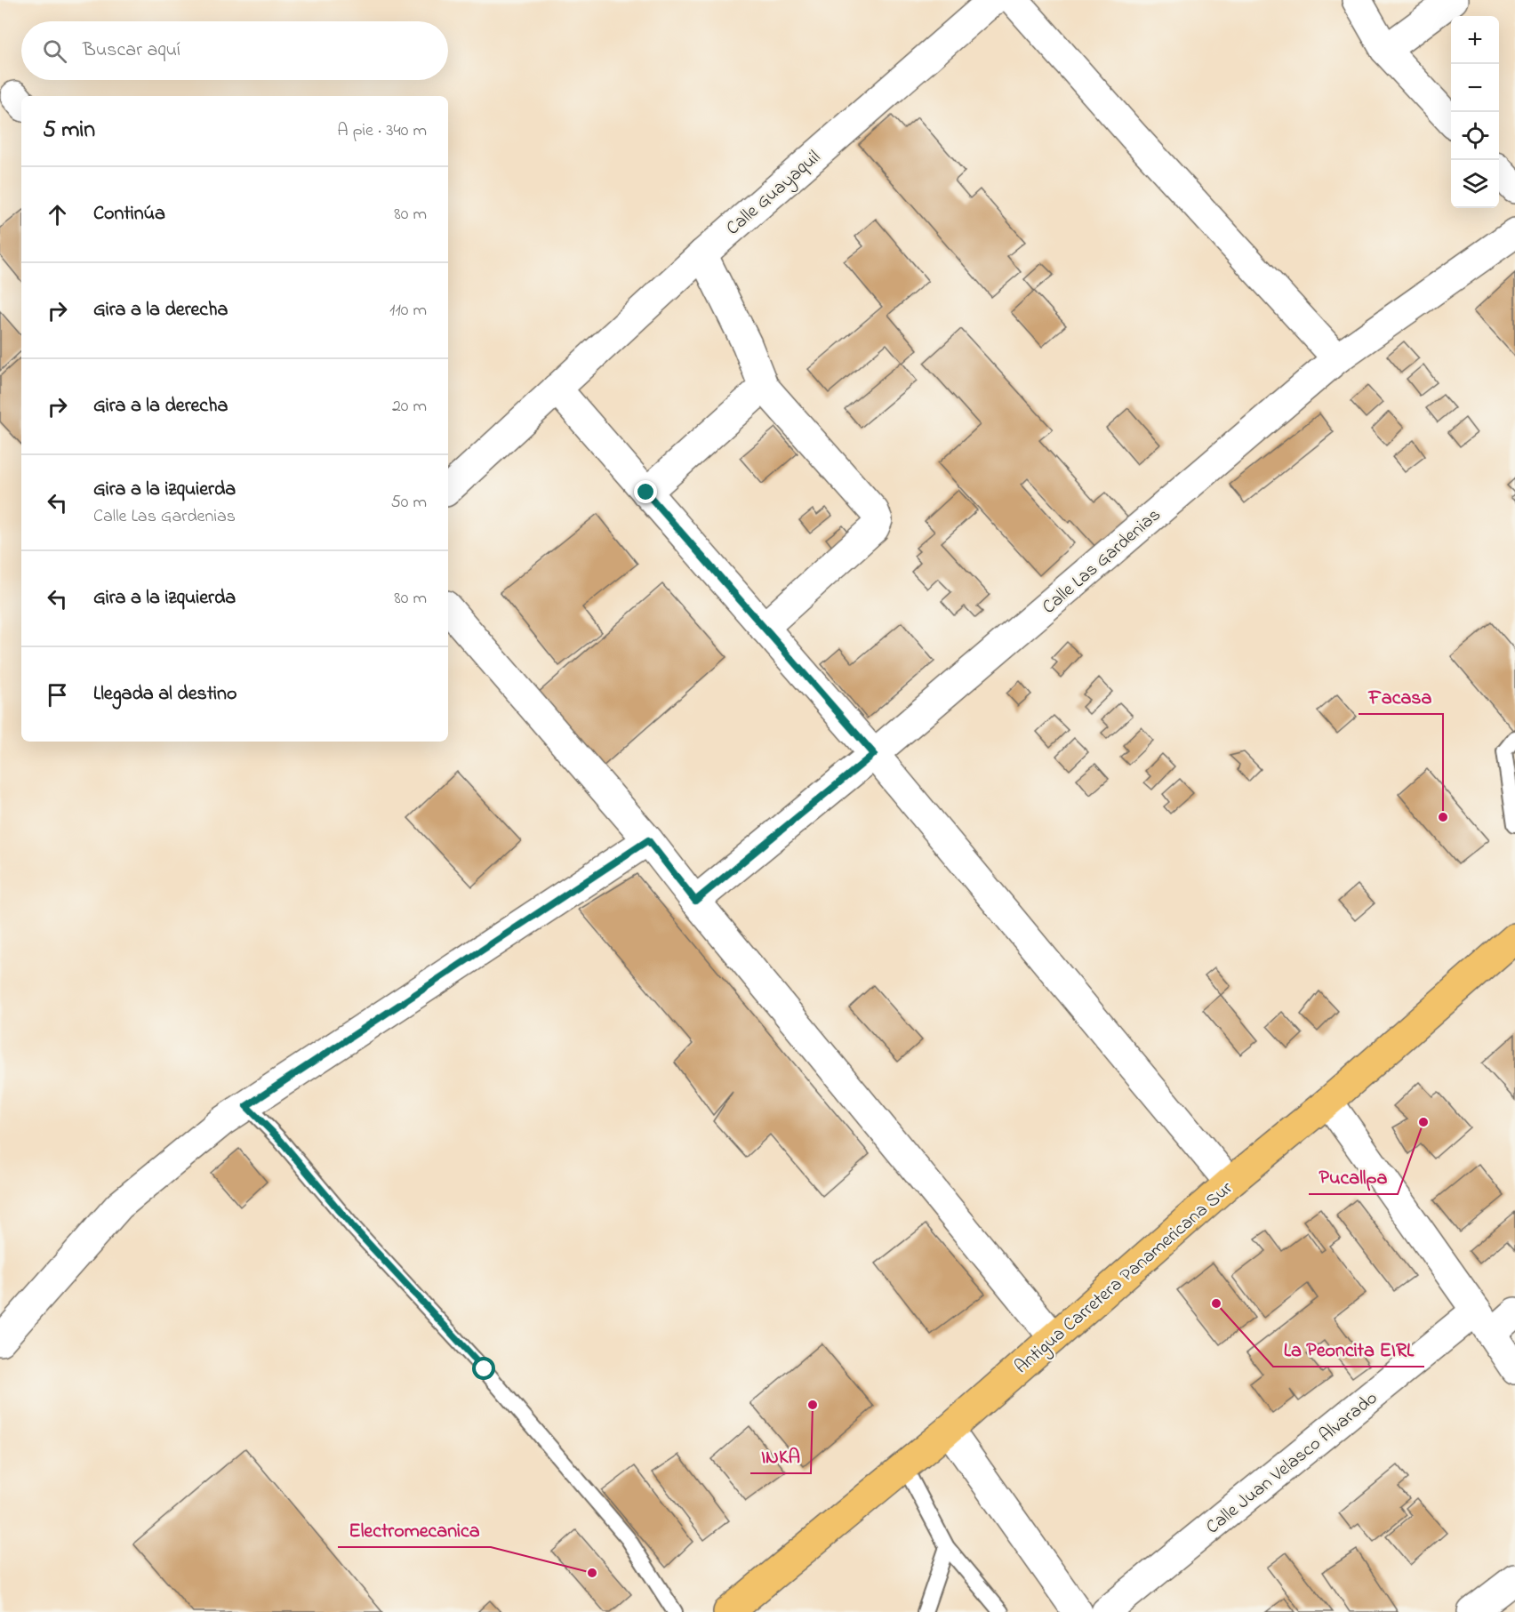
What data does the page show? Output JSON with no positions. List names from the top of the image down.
{
  "streets": {
    "highway": ["Antigua Carretera Panamericana Sur"],
    "street": ["Calle Guayaquil", "Calle Las Gardenias", "Calle Juan Velasco Alvarado"]
  },
  "places": [
    "Facasa",
    "Pucallpa",
    "La Peoncita EIRL",
    "INKA",
    "Electromecanica"
  ],
  "page": {
    "map_buttons": ["+", "−"],
    "search": "Buscar aquí",
    "heading": ["5 min", "A pie · 340 m"],
    "list": [
      ["Continúa", "80 m"],
      ["Gira a la derecha", "110 m"],
      ["Gira a la derecha", "20 m"],
      ["Gira a la izquierda", "Calle Las Gardenias", "50 m"],
      ["Gira a la izquierda", "80 m"],
      "Llegada al destino"
    ]
  }
}
